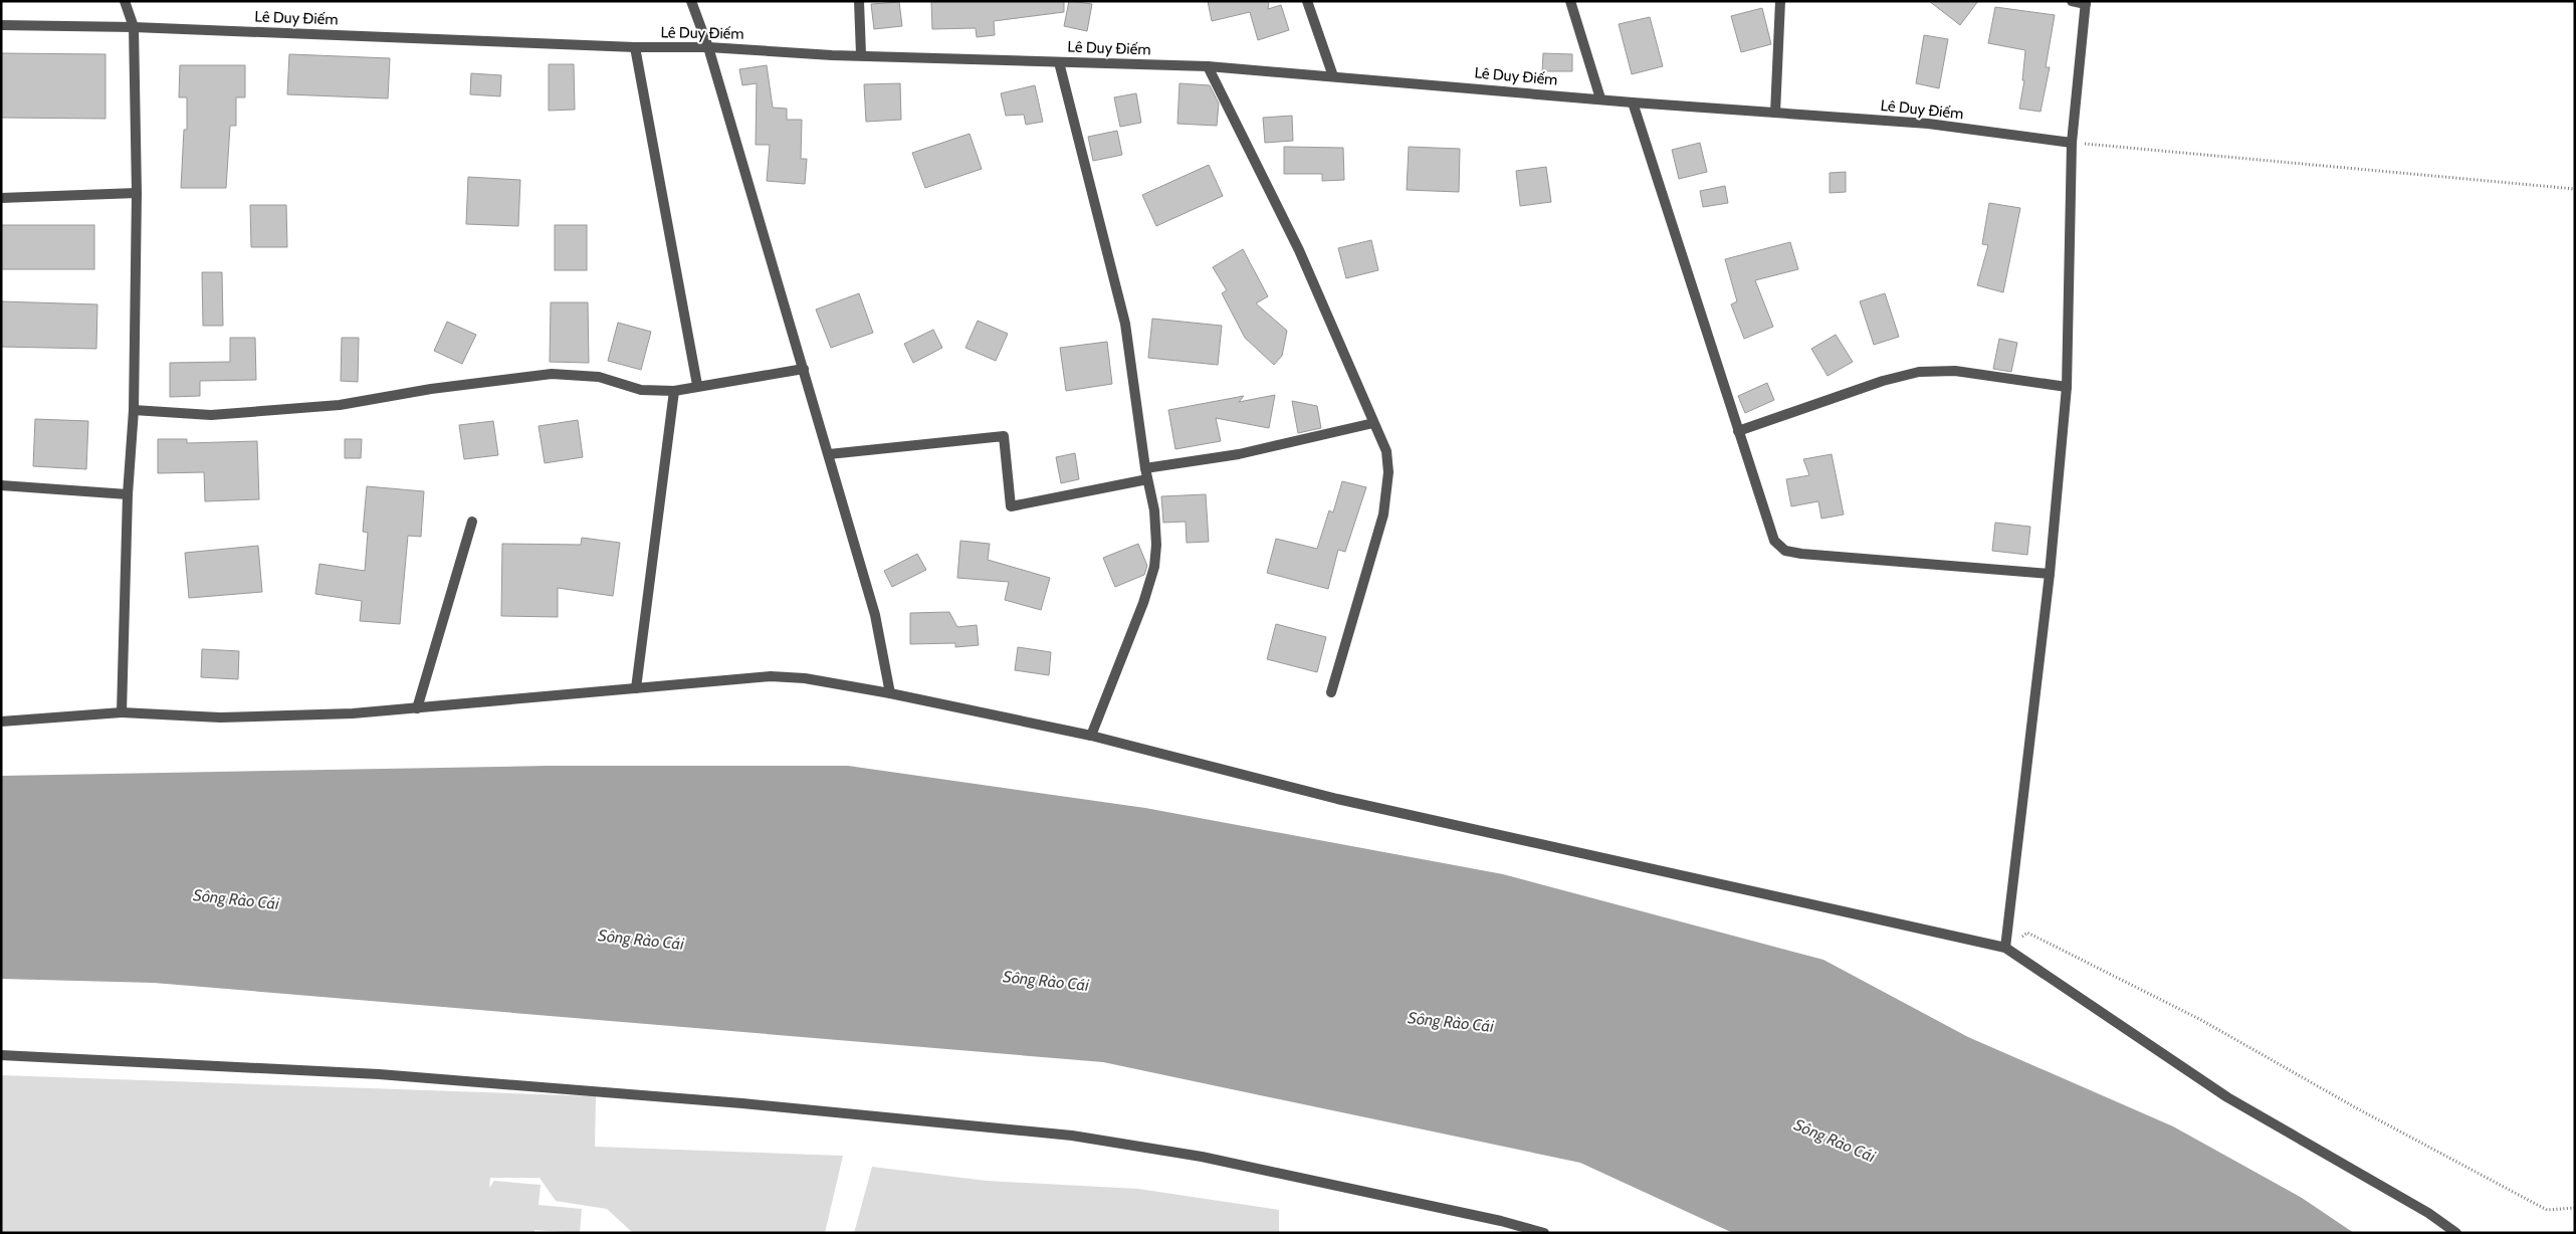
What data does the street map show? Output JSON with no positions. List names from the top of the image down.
{
  "streets": {
    "street": ["Lê Duy Điếm"]
  },
  "water": ["Sông Rào Cái"]
}
